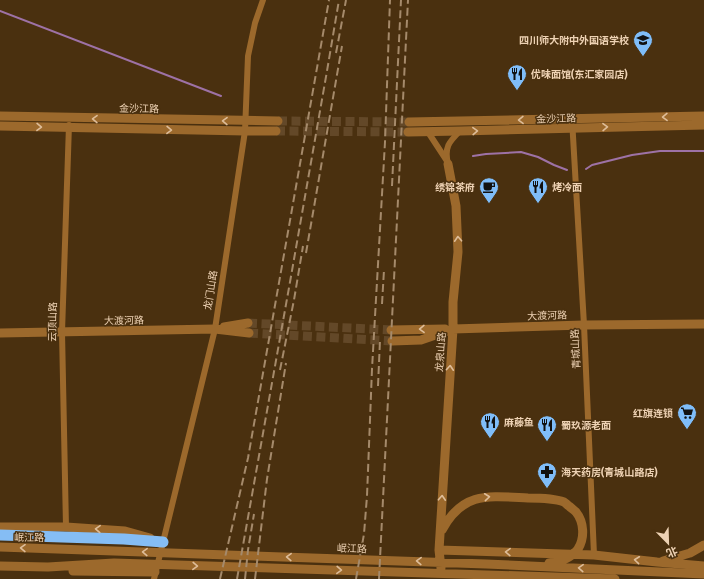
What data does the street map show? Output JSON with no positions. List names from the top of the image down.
{
  "streets": {
    "street": [
      "金沙江路",
      "龙门山路",
      "大渡河路",
      "云顶山路",
      "青城山路",
      "龙泉山路",
      "岷江路"
    ]
  },
  "crossings": [
    ["金沙江路", "龙门山路"],
    ["金沙江路", "云顶山路"],
    ["金沙江路", "青城山路"],
    ["金沙江路", "龙泉山路"],
    ["龙门山路", "大渡河路"],
    ["大渡河路", "云顶山路"],
    ["大渡河路", "青城山路"],
    ["大渡河路", "龙泉山路"]
  ],
  "one_way": ["龙泉山路"],
  "places": {
    "school or university": ["四川师大附中外国语学校"],
    "restaurant": [
      "优味面馆(东汇家园店)",
      "烤冷面",
      "麻藤鱼",
      "蜀玖源老面"
    ],
    "cafe": ["绣锦茶府"],
    "supermarket": ["红旗连锁"],
    "pharmacy": ["海天药房(青城山路店)"]
  },
  "north": "bottom right"
}
